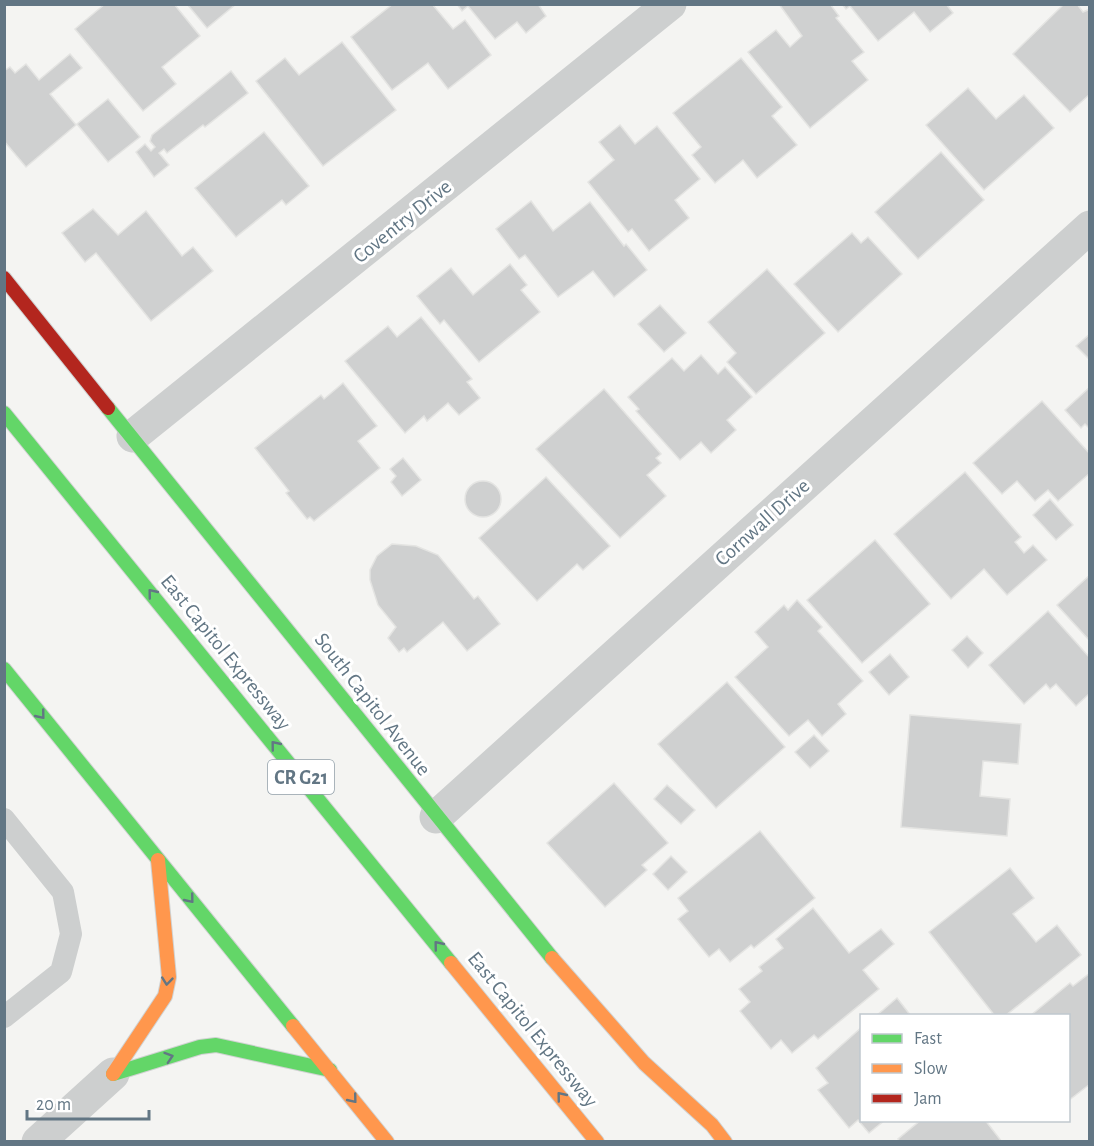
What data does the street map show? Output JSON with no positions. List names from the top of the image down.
{
  "streets": {
    "main road": ["East Capitol Expressway", "South Capitol Avenue", "CR G21"],
    "street": ["Coventry Drive", "Cornwall Drive"]
  },
  "crossings": [
    ["Coventry Drive", "South Capitol Avenue"],
    ["Cornwall Drive", "South Capitol Avenue"]
  ],
  "one_way": ["East Capitol Expressway"],
  "legend": ["Fast", "Slow", "Jam"],
  "scale_bar": "20 m"
}
